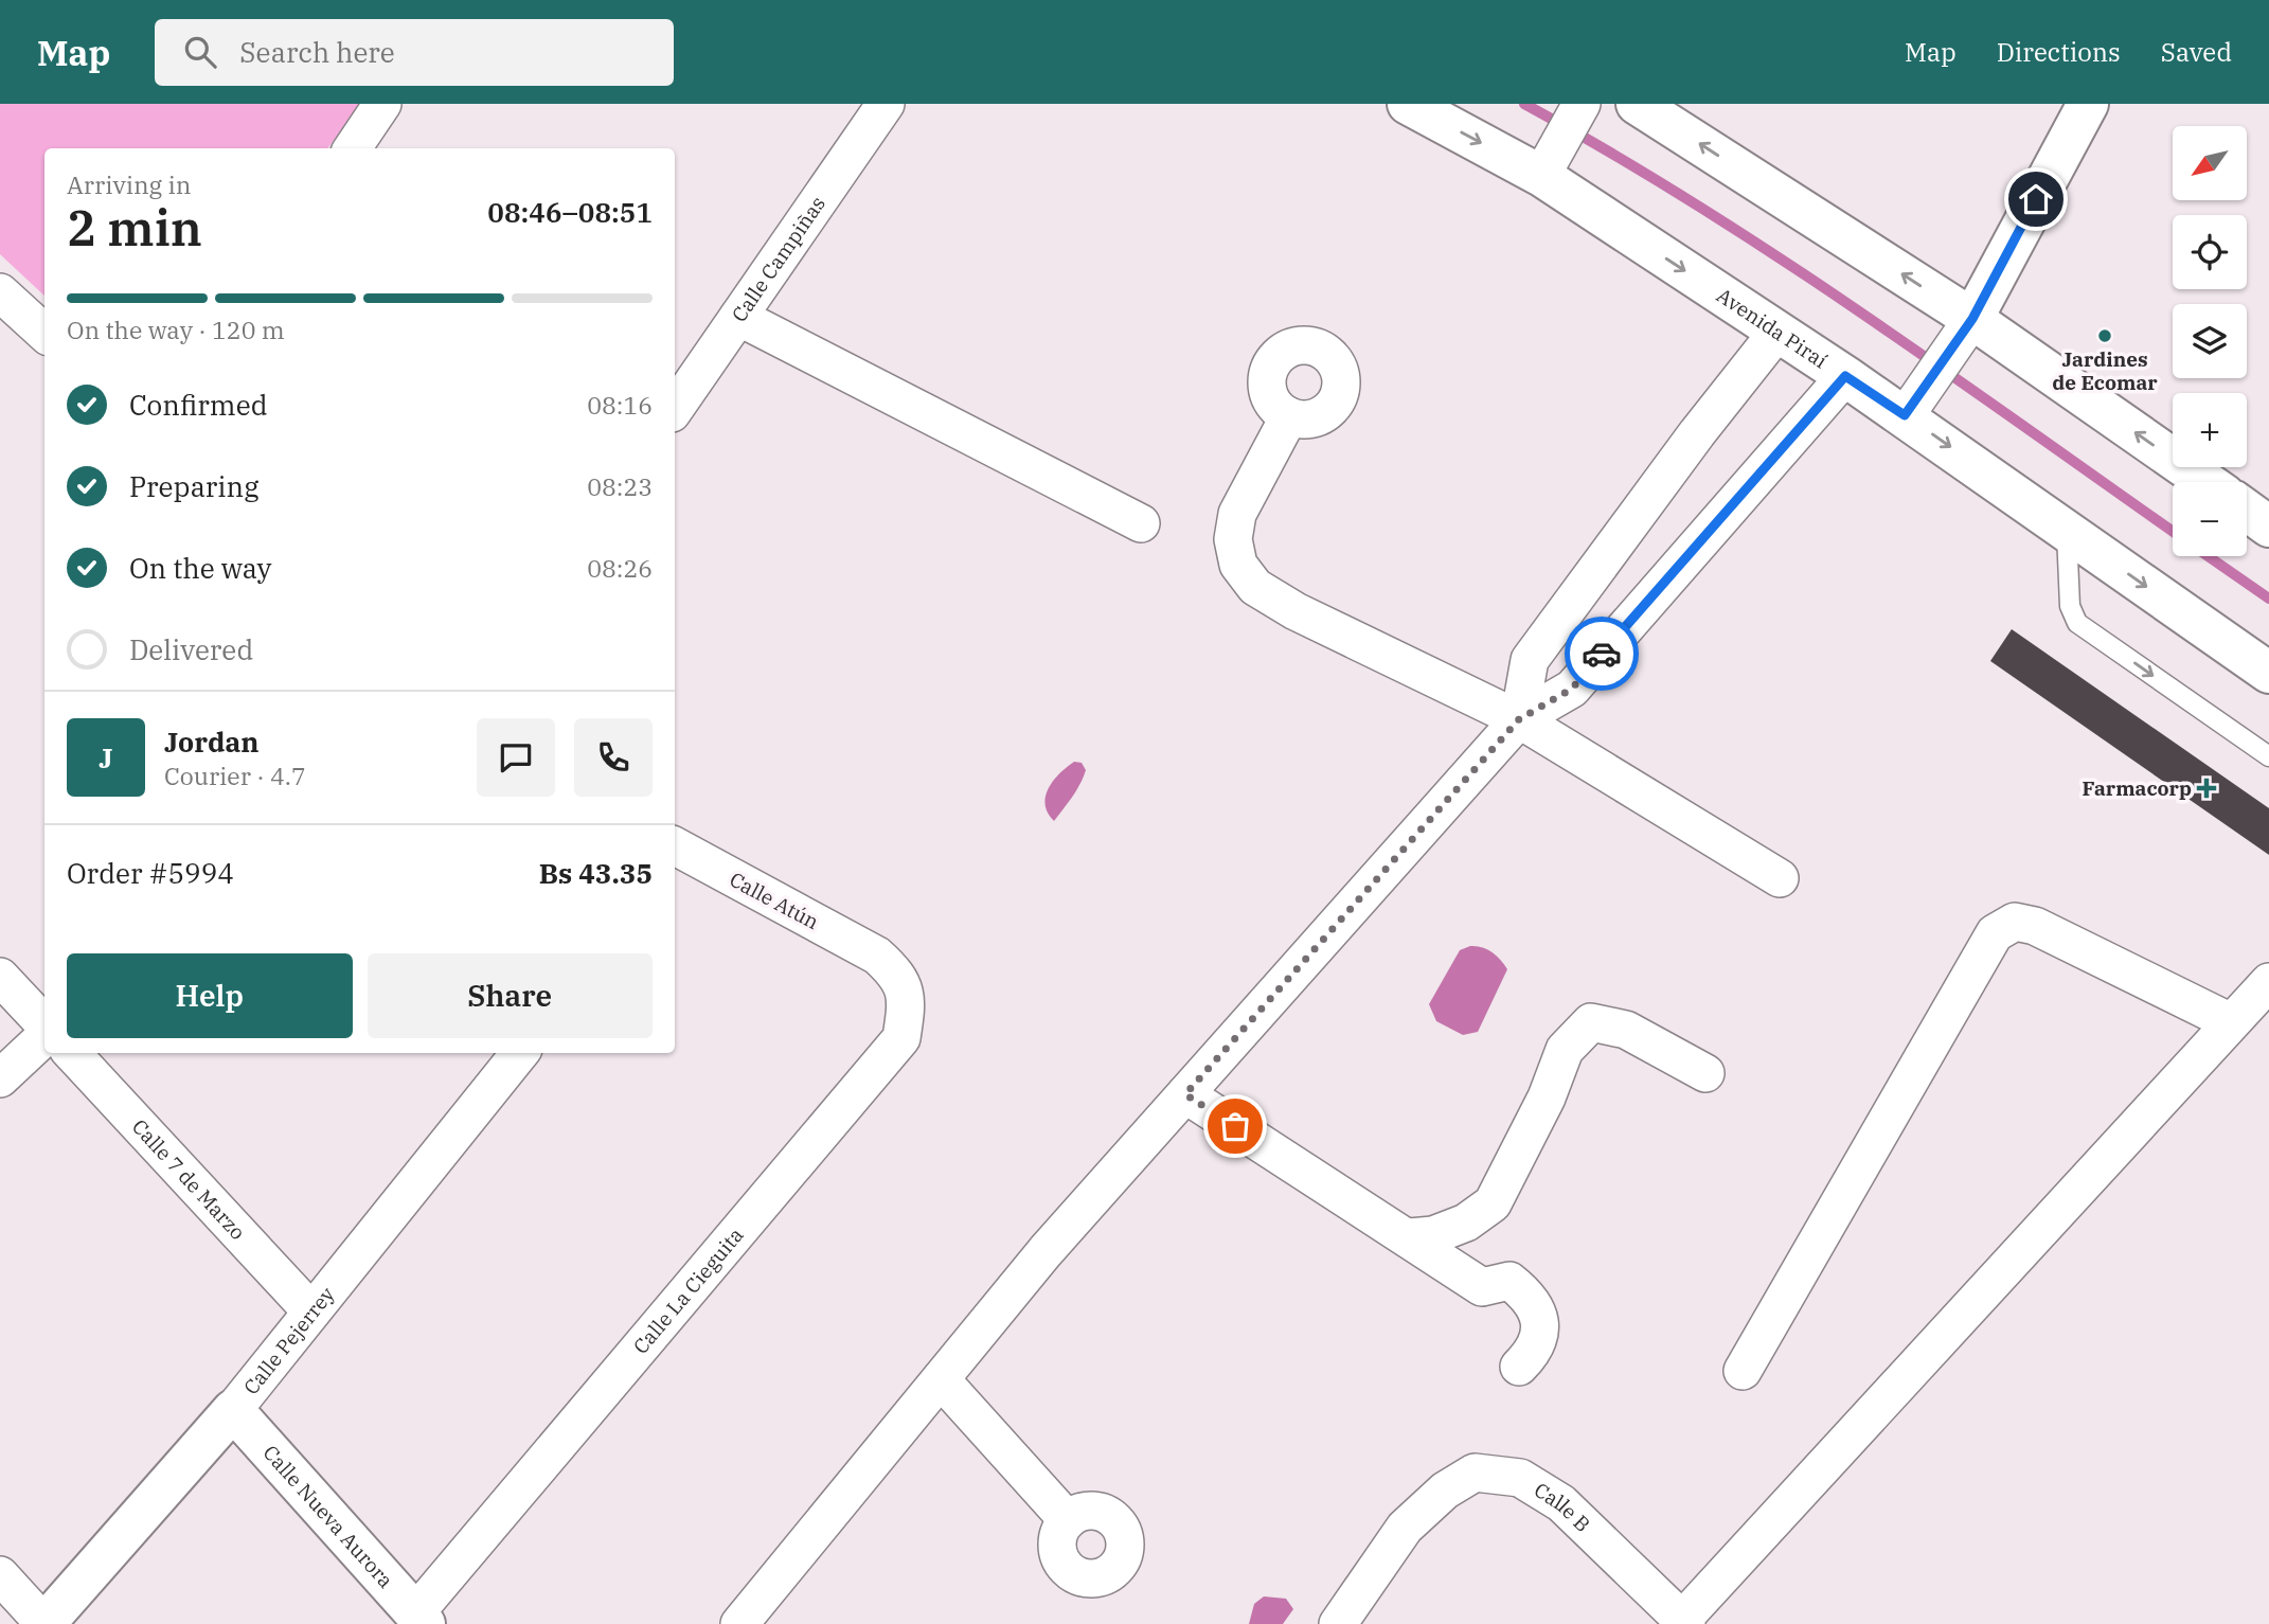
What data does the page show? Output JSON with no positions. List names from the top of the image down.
{
  "streets": {
    "main road": ["Avenida Piraí", "Calle Pejerrey", "Calle Nueva Aurora"],
    "street": [
      "Calle Campiñas",
      "Calle Atún",
      "Calle 7 de Marzo",
      "Calle La Cieguita",
      "Calle B"
    ]
  },
  "crossings": [
    ["Calle Atún", "Calle La Cieguita"],
    ["Calle 7 de Marzo", "Calle Pejerrey"],
    ["Calle La Cieguita", "Calle Nueva Aurora"],
    ["Calle Pejerrey", "Calle Nueva Aurora"]
  ],
  "places": {
    "other": ["Jardines de Ecomar"],
    "health": ["Farmacorp"]
  },
  "north": "bottom left",
  "page": {
    "header": "Map",
    "search": "Search here",
    "nav": ["Map", "Directions", "Saved"],
    "map_buttons": ["+", "−"],
    "heading": ["2 min", "Arriving in", "08:46–08:51"],
    "panel": [
      "Jordan",
      "Courier · 4.7",
      "Order #5994",
      "Bs 43.35"
    ],
    "bar": "On the way · 120 m",
    "list": [
      ["Confirmed", "08:16"],
      ["Preparing", "08:23"],
      ["On the way", "08:26"],
      "Delivered"
    ],
    "round": "J",
    "buttons": ["Help", "Share"]
  }
}
